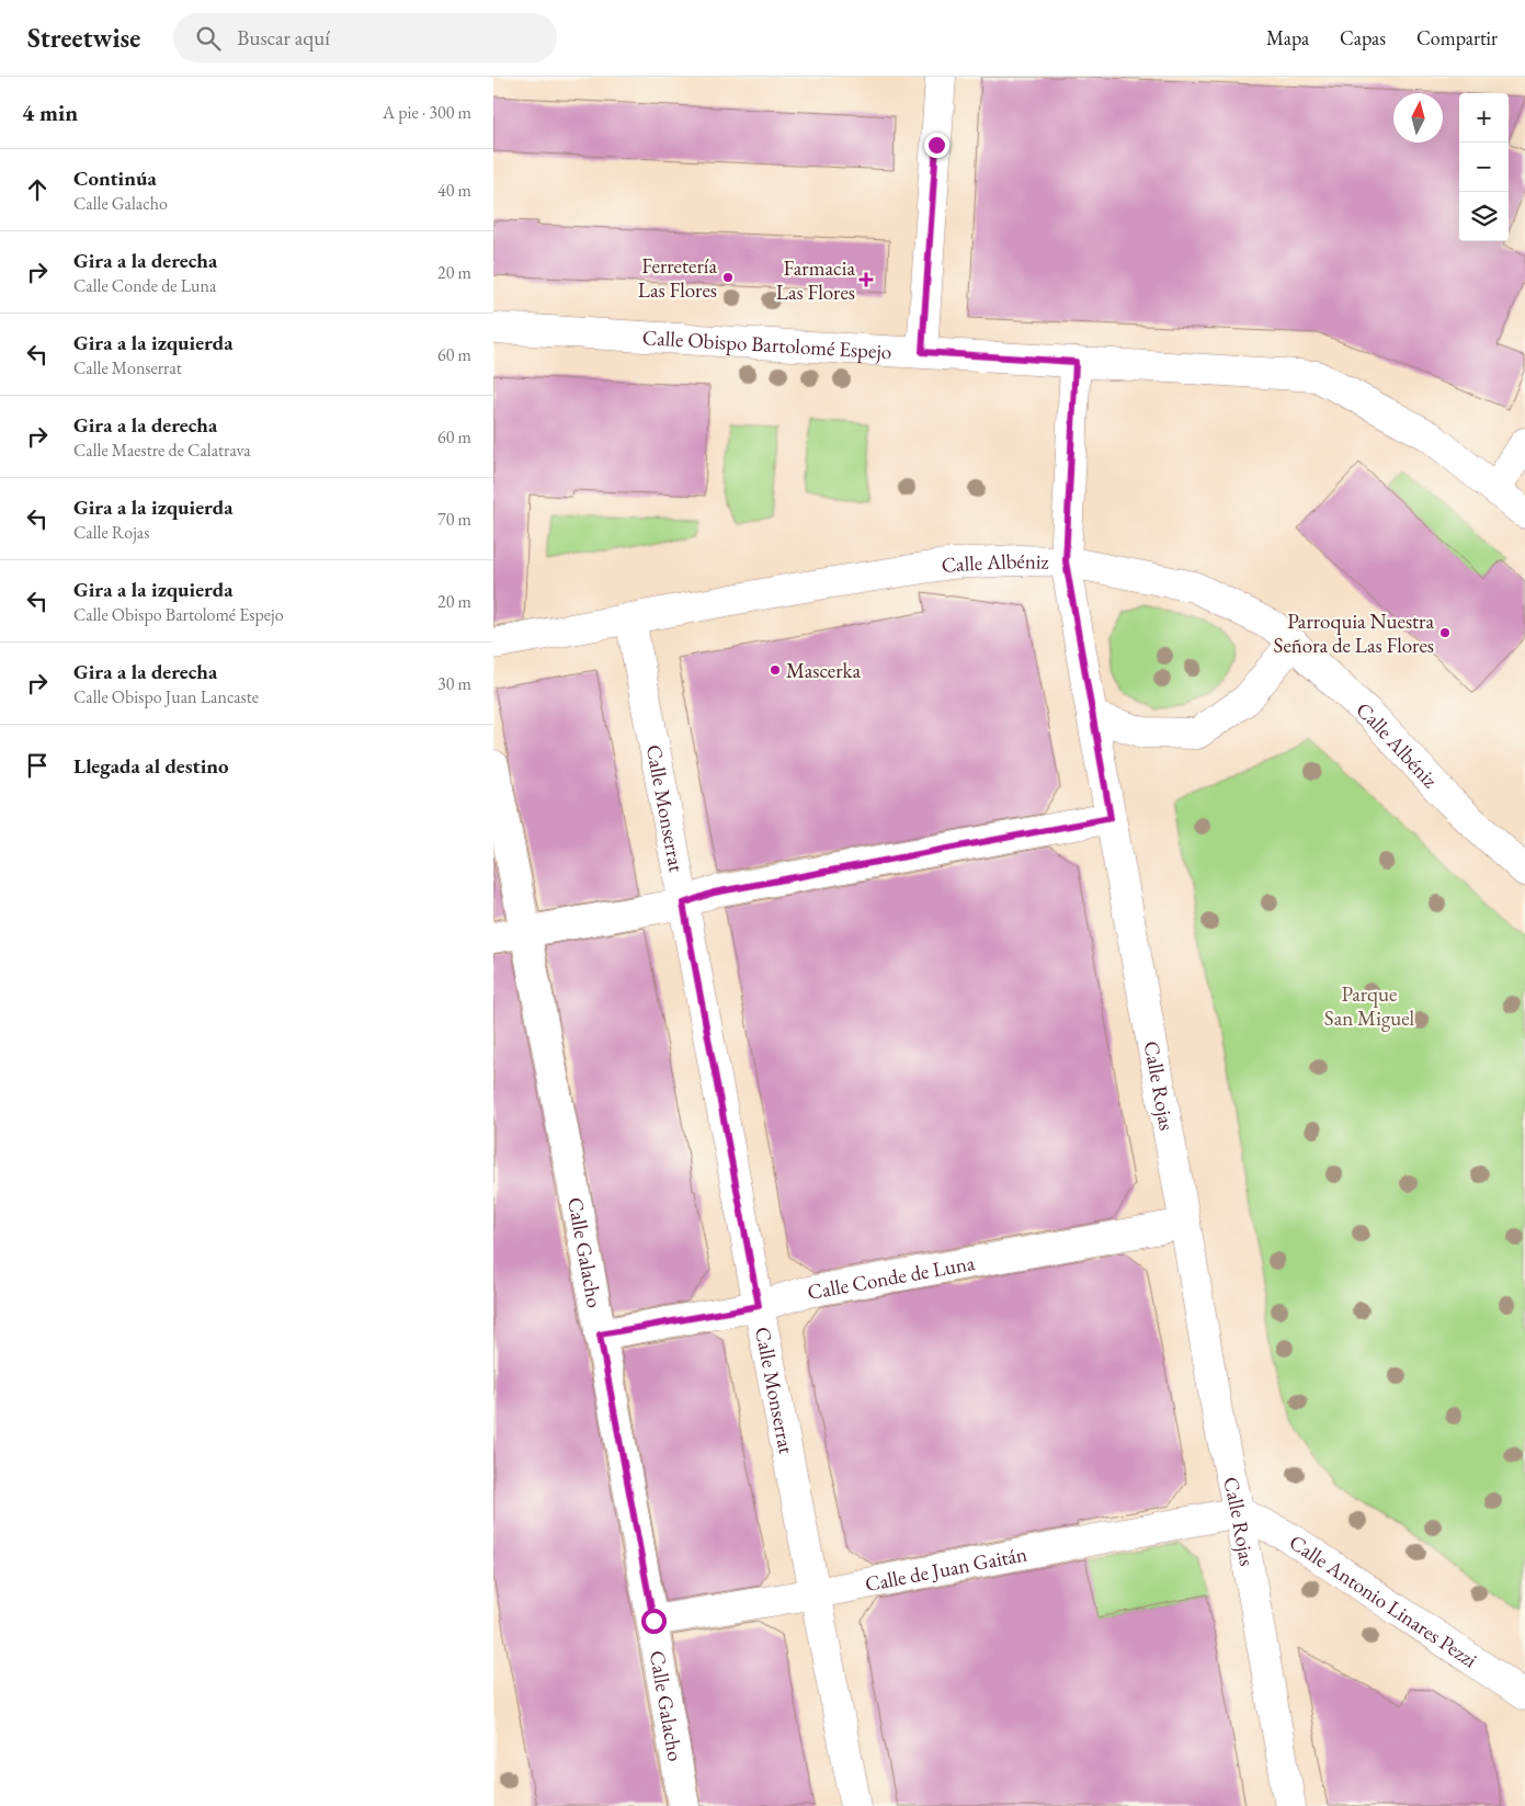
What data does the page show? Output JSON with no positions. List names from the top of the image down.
{
  "streets": {
    "street": [
      "Calle Obispo Bartolomé Espejo",
      "Calle Albéniz",
      "Calle Monserrat",
      "Calle Rojas",
      "Calle Galacho",
      "Calle Conde de Luna",
      "Calle de Juan Gaitán",
      "Calle Antonio Linares Pezzi"
    ]
  },
  "crossings": [
    ["Calle Obispo Bartolomé Espejo", "Calle Rojas"],
    ["Calle Albéniz", "Calle Monserrat"],
    ["Calle Albéniz", "Calle Rojas"],
    ["Calle Monserrat", "Calle Conde de Luna"],
    ["Calle Monserrat", "Calle de Juan Gaitán"],
    ["Calle Rojas", "Calle Conde de Luna"],
    ["Calle Rojas", "Calle de Juan Gaitán"],
    ["Calle Rojas", "Calle Antonio Linares Pezzi"],
    ["Calle Galacho", "Calle Conde de Luna"],
    ["Calle Galacho", "Calle de Juan Gaitán"],
    ["Calle de Juan Gaitán", "Calle Antonio Linares Pezzi"]
  ],
  "parks": ["Parque San Miguel"],
  "places": {
    "other": ["Ferretería Las Flores", "Parroquia Nuestra Señora de Las Flores", "Mascerka"],
    "health": ["Farmacia Las Flores"]
  },
  "north": "top",
  "page": {
    "header": "Streetwise",
    "search": "Buscar aquí",
    "nav": ["Mapa", "Capas", "Compartir"],
    "heading": ["4 min", "A pie · 300 m"],
    "map_buttons": ["+", "−"],
    "list": [
      ["Continúa", "Calle Galacho", "40 m"],
      ["Gira a la derecha", "Calle Conde de Luna", "20 m"],
      ["Gira a la izquierda", "Calle Monserrat", "60 m"],
      ["Gira a la derecha", "Calle Maestre de Calatrava", "60 m"],
      ["Gira a la izquierda", "Calle Rojas", "70 m"],
      ["Gira a la izquierda", "Calle Obispo Bartolomé Espejo", "20 m"],
      ["Gira a la derecha", "Calle Obispo Juan Lancaste", "30 m"],
      "Llegada al destino"
    ]
  }
}
